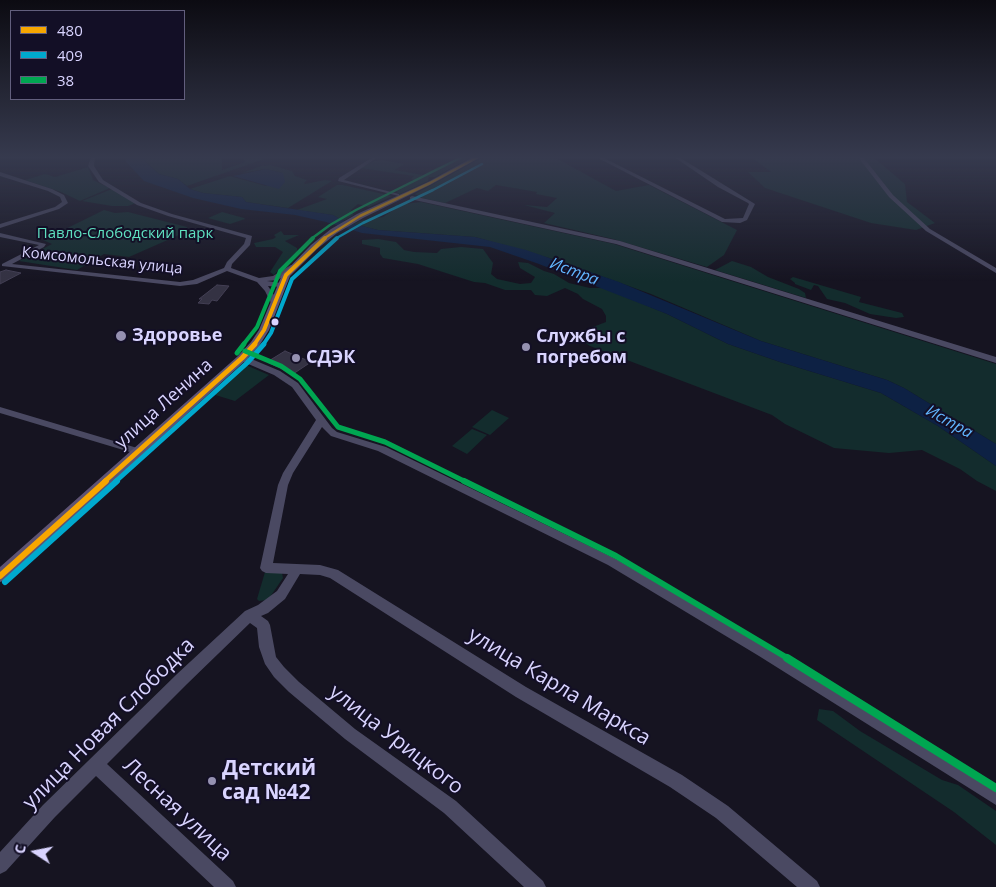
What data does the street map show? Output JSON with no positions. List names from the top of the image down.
{
  "streets": {
    "main road": ["улица Ленина"],
    "street": [
      "Комсомольская улица",
      "улица Карла Маркса",
      "улица Новая Слободка",
      "улица Урицкого",
      "Лесная улица"
    ]
  },
  "crossings": [
    ["улица Карла Маркса", "улица Новая Слободка"],
    ["улица Новая Слободка", "улица Урицкого"],
    ["улица Новая Слободка", "Лесная улица"]
  ],
  "water": ["Истра"],
  "parks": ["Павло-Слободский парк"],
  "places": [
    "Здоровье",
    "Службы с погребом",
    "СДЭК",
    "Детский сад №42"
  ],
  "lines": ["transit line 480", "transit line 409", "transit line 38"],
  "legend": ["480", "409", "38"],
  "north": "left"
}
